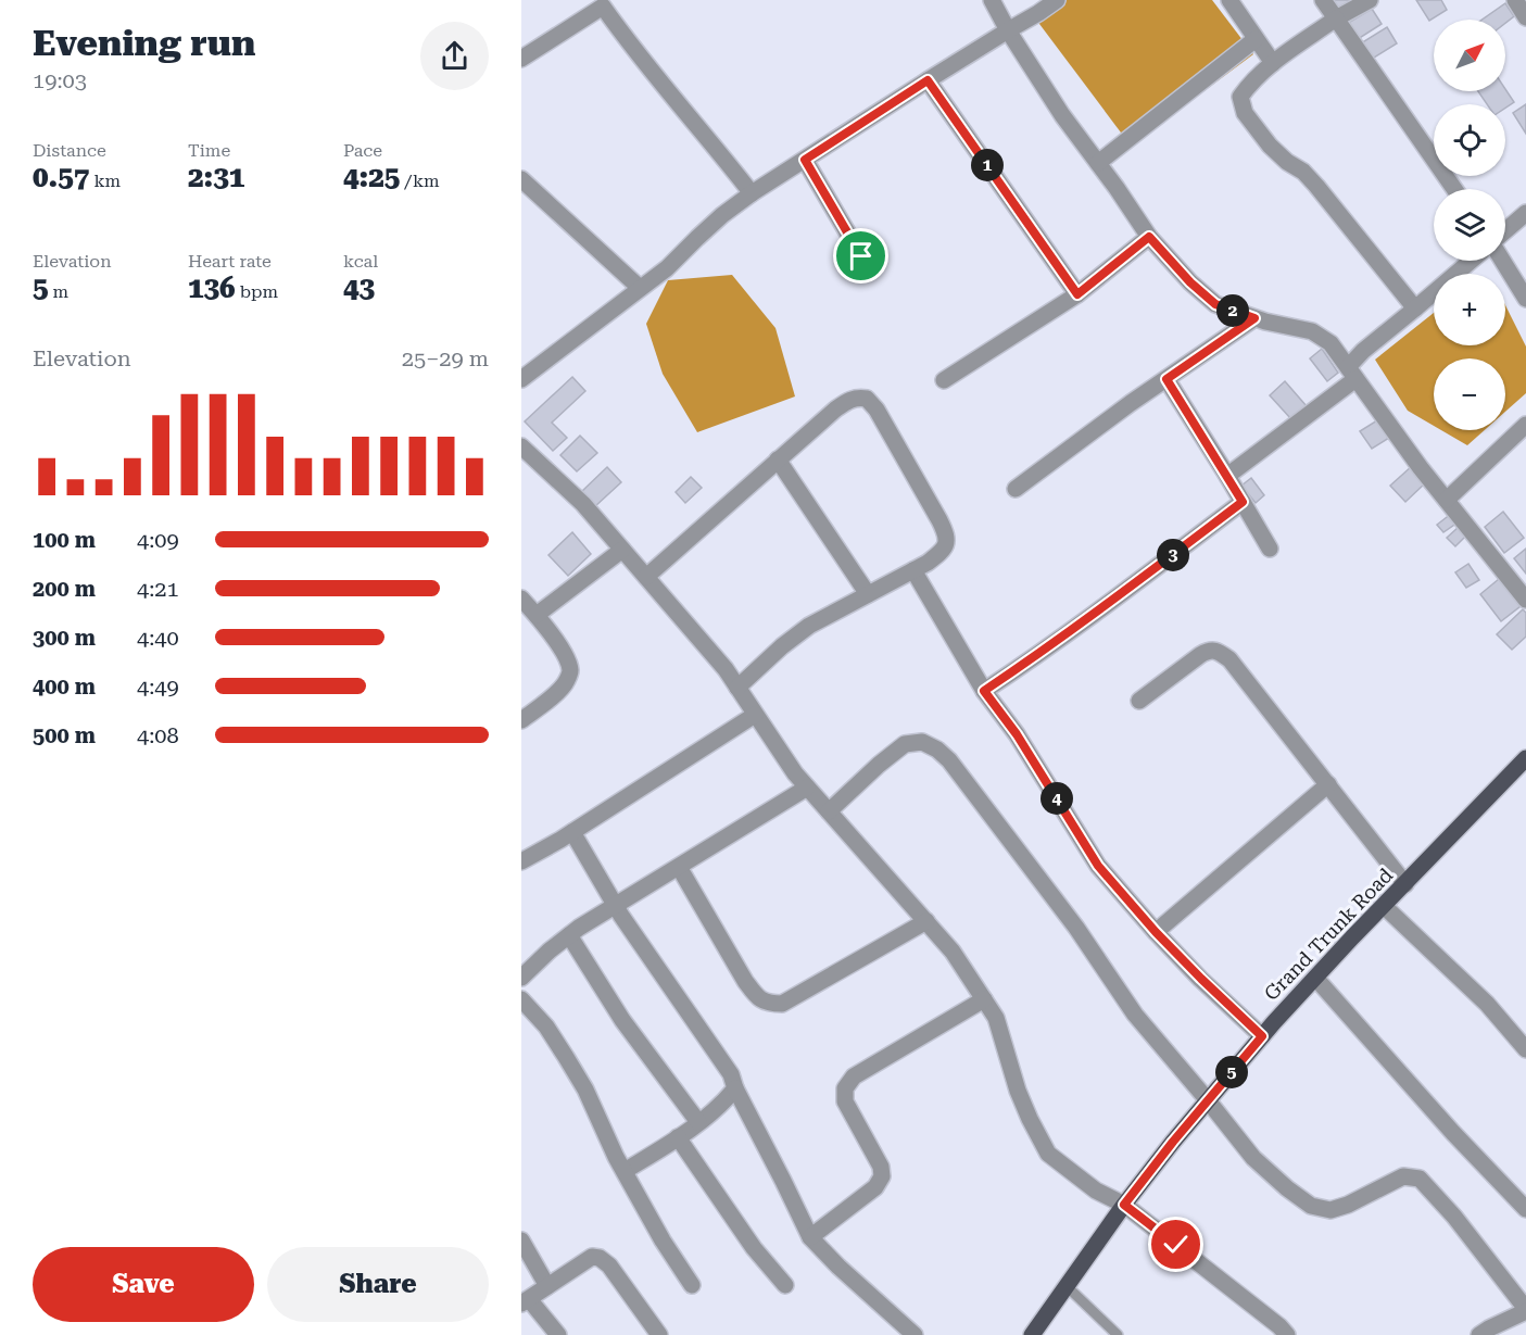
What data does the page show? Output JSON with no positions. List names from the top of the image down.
{
  "streets": {
    "main road": ["Grand Trunk Road"]
  },
  "north": "top right",
  "page": {
    "heading": ["Evening run", "19:03"],
    "map_buttons": ["+", "−"],
    "stats": [
      ["Distance", "0.57 km"],
      ["Time", "2:31"],
      ["Pace", "4:25 /km"],
      ["Elevation", "5 m"],
      ["Heart rate", "136 bpm"],
      ["kcal", "43"]
    ],
    "pins": [
      "1",
      "2",
      "3",
      "4",
      "5"
    ],
    "chart": ["Elevation", "25–29 m"],
    "list": [
      {
        "name": "100 m",
        "note": "4:09"
      },
      {
        "name": "200 m",
        "note": "4:21"
      },
      {
        "name": "300 m",
        "note": "4:40"
      },
      {
        "name": "400 m",
        "note": "4:49"
      },
      {
        "name": "500 m",
        "note": "4:08"
      }
    ],
    "buttons": ["Save", "Share"]
  }
}
